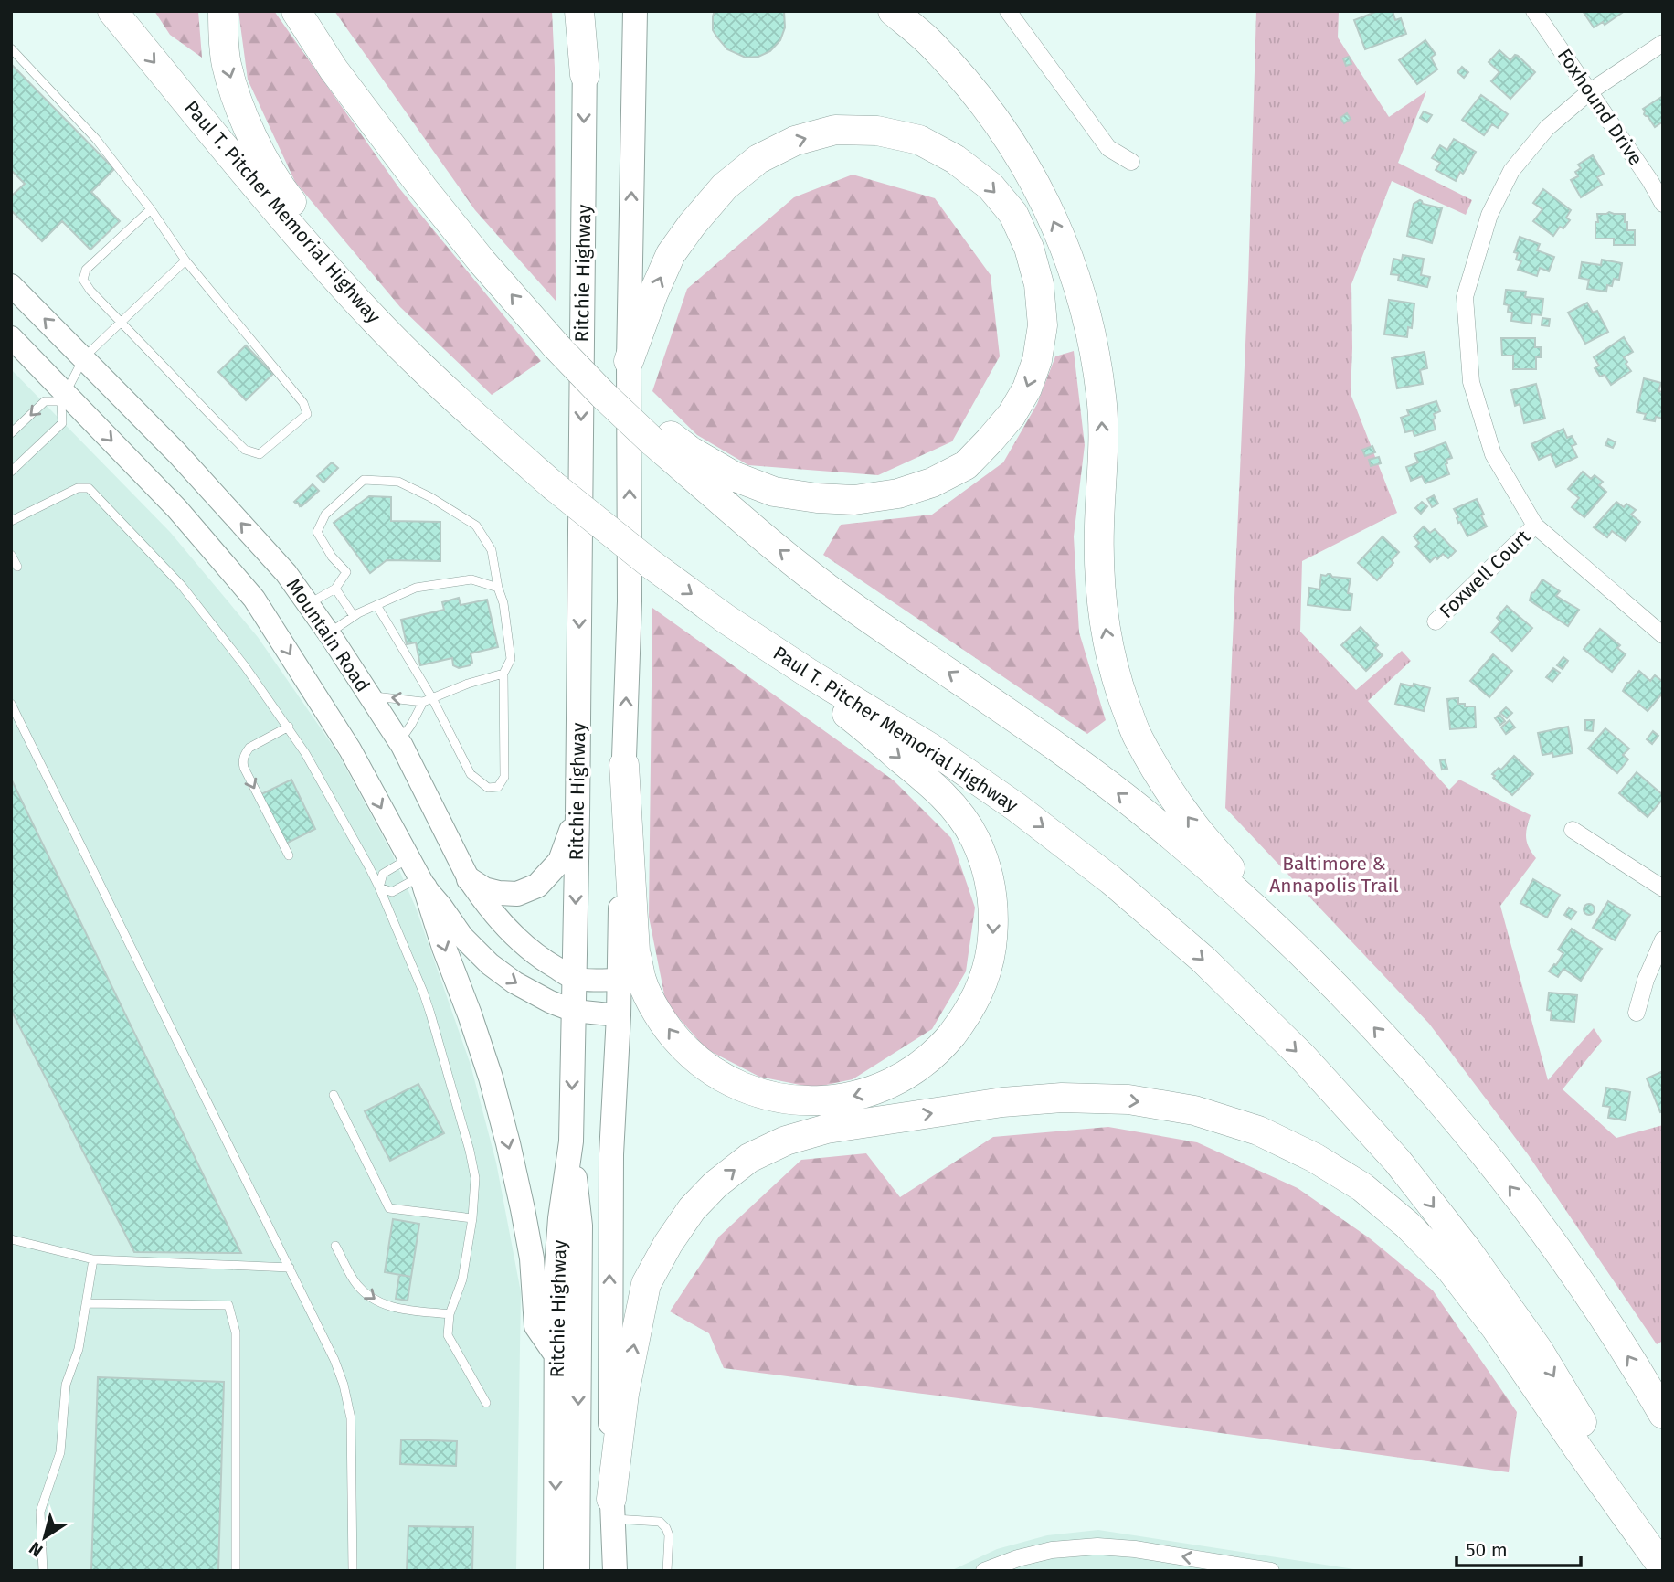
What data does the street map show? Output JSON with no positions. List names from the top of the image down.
{
  "streets": {
    "highway": ["Paul T. Pitcher Memorial Highway"],
    "main road": ["Ritchie Highway", "Mountain Road"],
    "street": ["Foxhound Drive", "Foxwell Court"]
  },
  "crossings": [
    ["Ritchie Highway", "Mountain Road"]
  ],
  "parks": ["Baltimore & Annapolis Trail"],
  "scale_bar": "50 m",
  "north": "bottom left"
}
